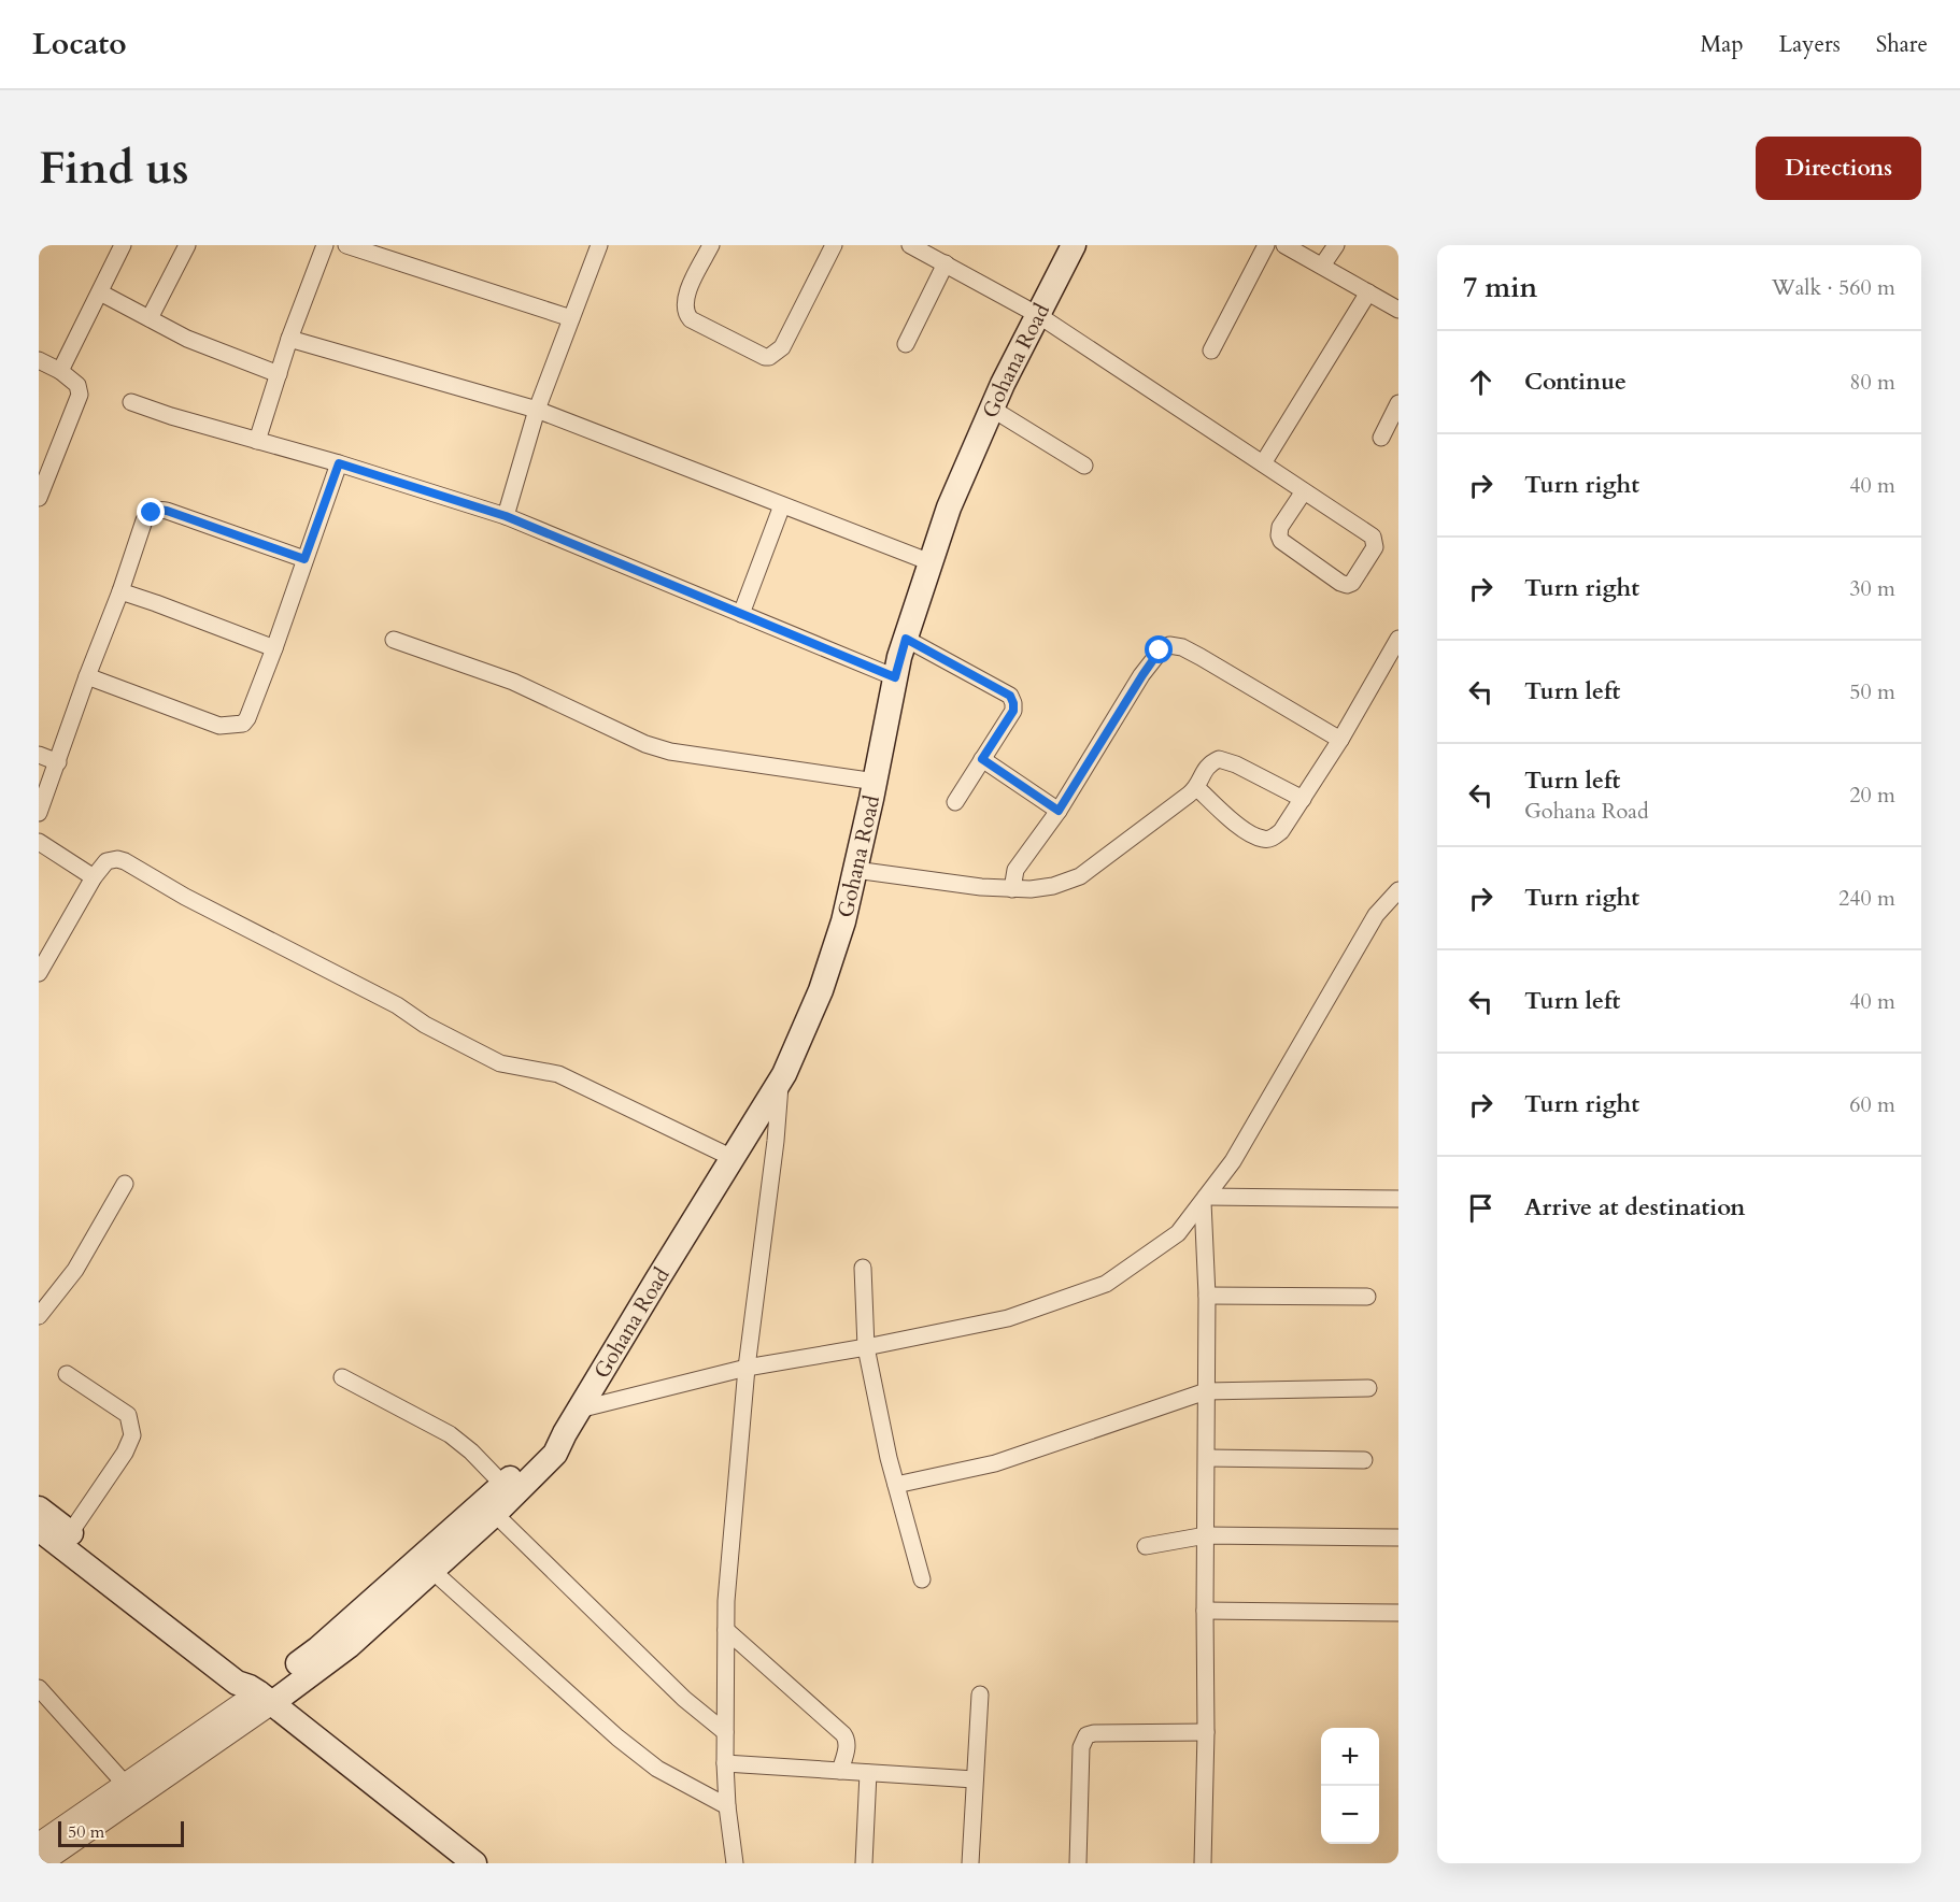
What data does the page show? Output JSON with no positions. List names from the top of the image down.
{
  "streets": {
    "main road": ["Gohana Road"]
  },
  "scale_bar": "50 m",
  "page": {
    "header": "Locato",
    "nav": ["Map", "Layers", "Share"],
    "buttons": "Directions",
    "title": "Find us",
    "heading": ["7 min", "Walk · 560 m"],
    "list": [
      ["Continue", "80 m"],
      ["Turn right", "40 m"],
      ["Turn right", "30 m"],
      ["Turn left", "50 m"],
      ["Turn left", "Gohana Road", "20 m"],
      ["Turn right", "240 m"],
      ["Turn left", "40 m"],
      ["Turn right", "60 m"],
      "Arrive at destination"
    ],
    "map_buttons": ["+", "−"],
    "scale": "50 m"
  }
}
